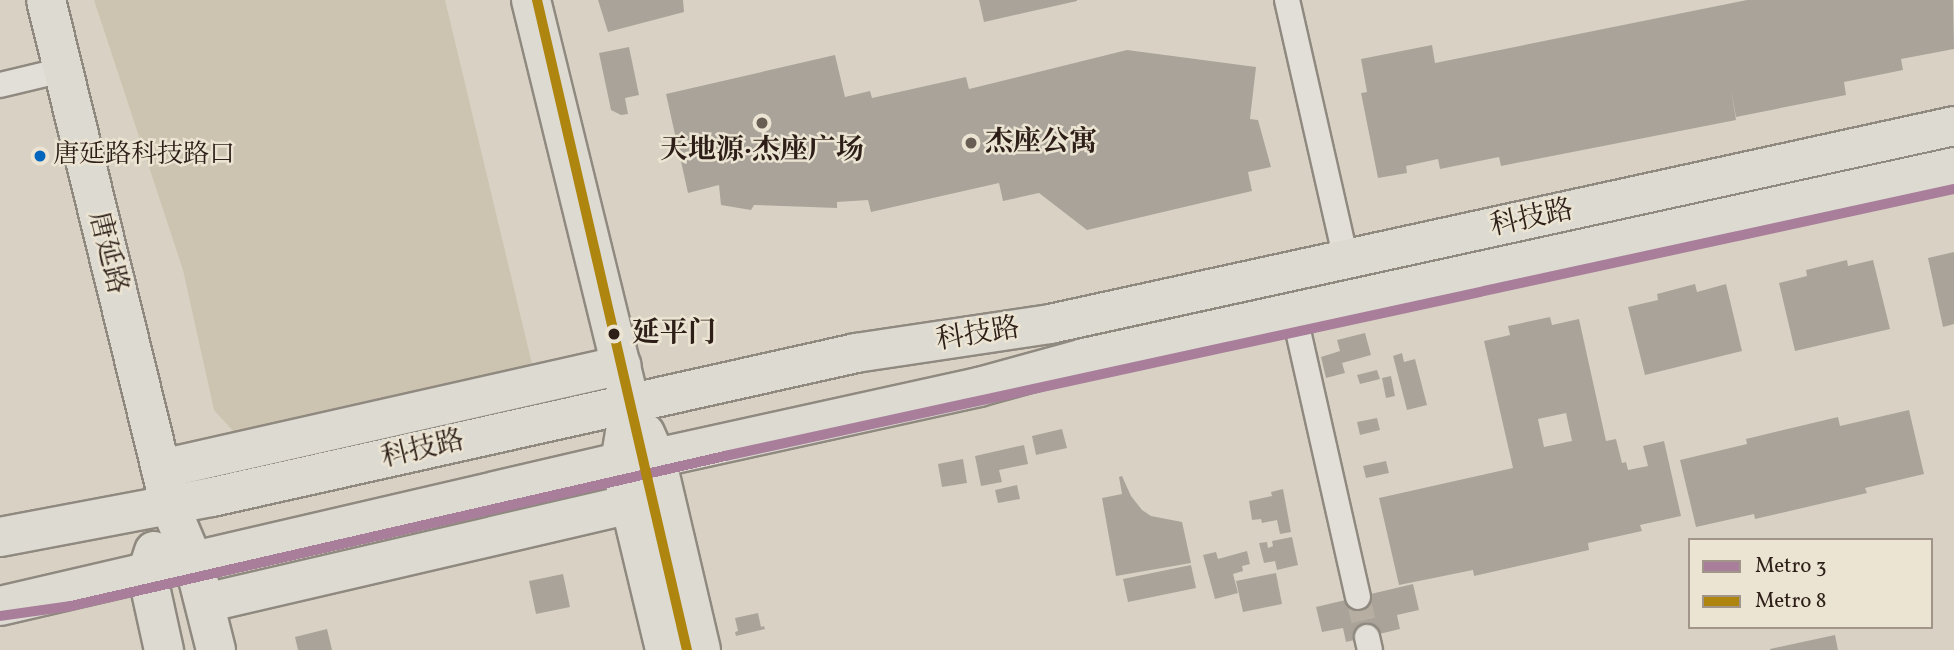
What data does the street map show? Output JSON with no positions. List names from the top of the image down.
{
  "streets": {
    "main road": ["科技路", "唐延路"]
  },
  "crossings": [
    ["科技路", "唐延路"]
  ],
  "places": [
    "天地源·杰座广场",
    "杰座公寓",
    "唐延路科技路口",
    "延平门"
  ],
  "lines": ["metro line 8", "metro line 3"],
  "legend": ["Metro 3", "Metro 8"]
}
